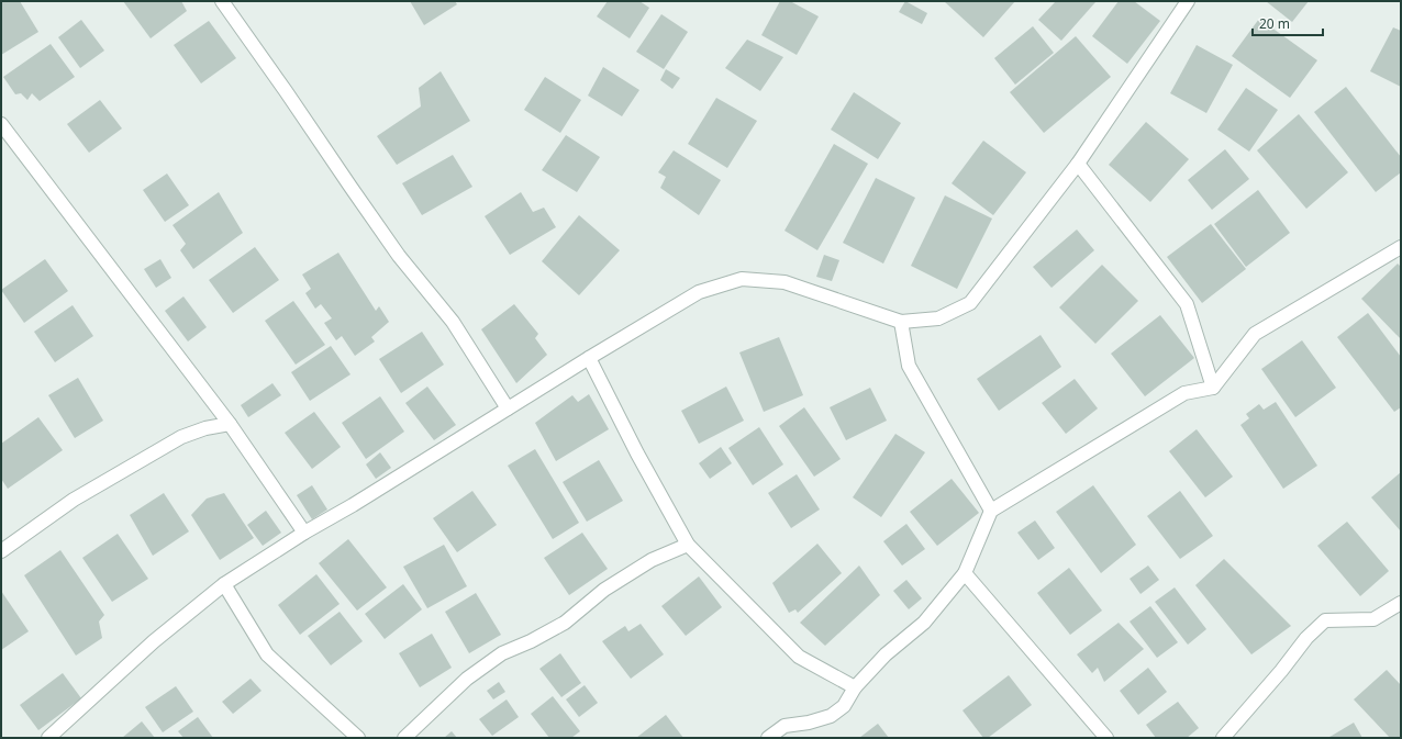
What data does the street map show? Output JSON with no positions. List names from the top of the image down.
{
  "scale_bar": "20 m"
}
